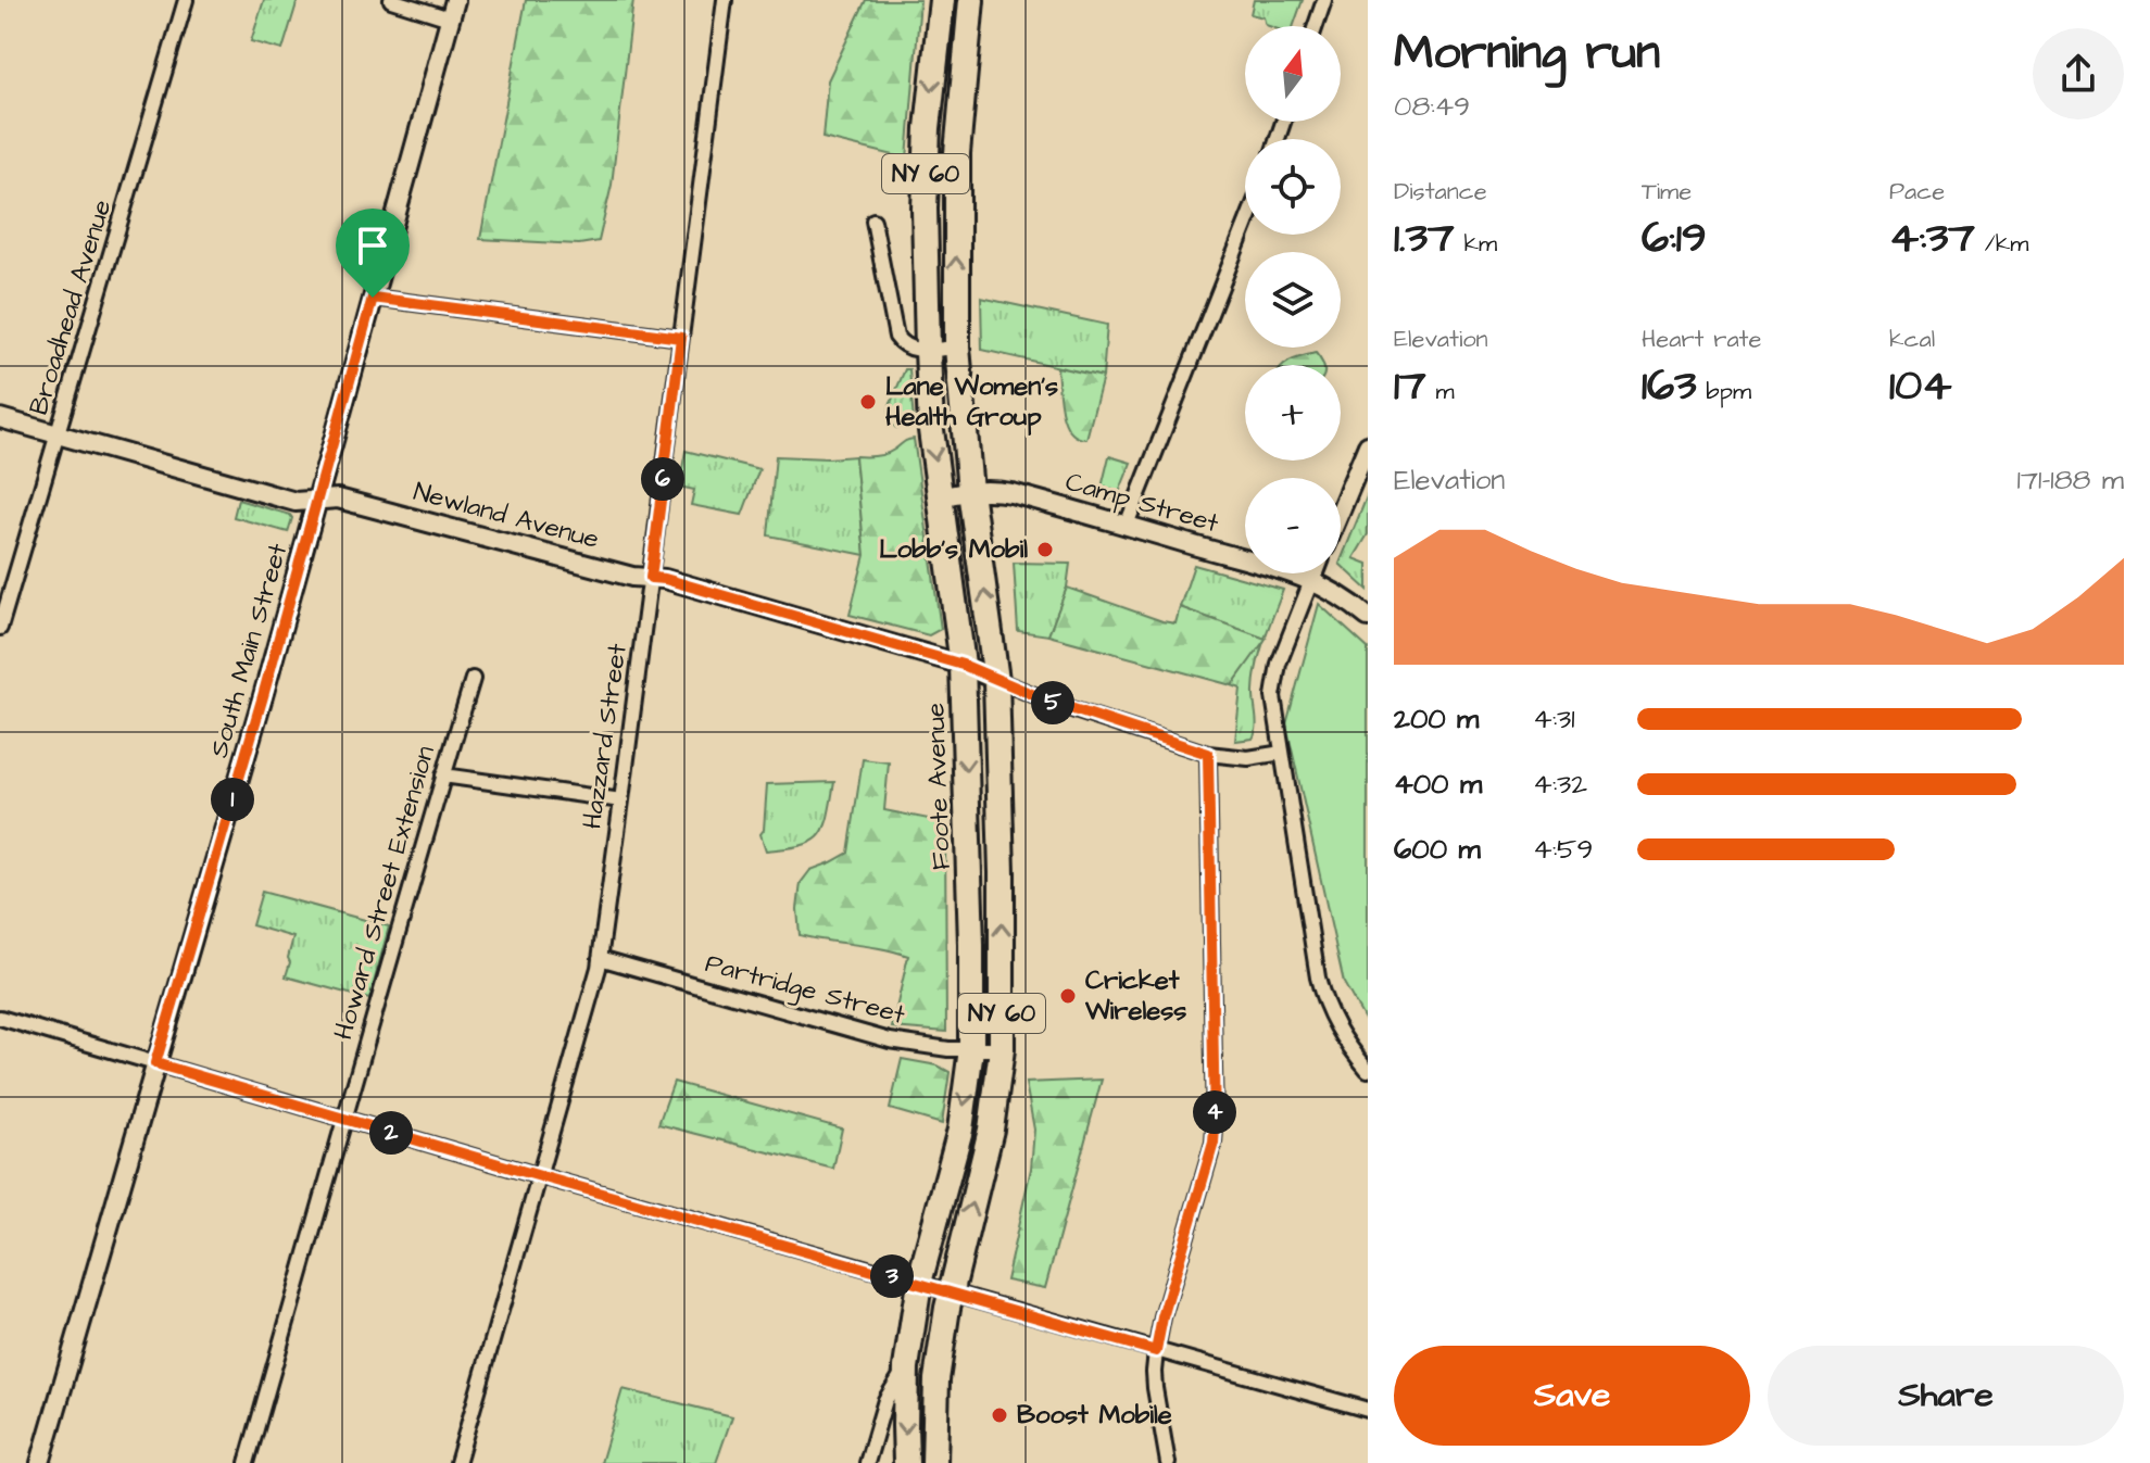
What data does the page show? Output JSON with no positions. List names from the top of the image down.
{
  "streets": {
    "highway": ["NY 60", "Foote Avenue"],
    "street": [
      "Broadhead Avenue",
      "Camp Street",
      "Newland Avenue",
      "South Main Street",
      "Hazzard Street",
      "Howard Street Extension",
      "Partridge Street"
    ]
  },
  "crossings": [
    ["NY 60", "Camp Street"],
    ["NY 60", "Newland Avenue"],
    ["NY 60", "Partridge Street"],
    ["Broadhead Avenue", "Newland Avenue"],
    ["Camp Street", "Foote Avenue"],
    ["Newland Avenue", "South Main Street"],
    ["Newland Avenue", "Hazzard Street"],
    ["Newland Avenue", "Foote Avenue"],
    ["Hazzard Street", "Partridge Street"],
    ["Foote Avenue", "Partridge Street"]
  ],
  "places": [
    "Lane Women’s Health Group",
    "Lobb's Mobil",
    "Cricket Wireless",
    "Boost Mobile"
  ],
  "north": "top",
  "page": {
    "heading": ["Morning run", "08:49"],
    "map_buttons": ["+", "−"],
    "stats": [
      ["Distance", "1.37 km"],
      ["Time", "6:19"],
      ["Pace", "4:37 /km"],
      ["Elevation", "17 m"],
      ["Heart rate", "163 bpm"],
      ["kcal", "104"]
    ],
    "chart": ["Elevation", "171–188 m"],
    "pins": [
      "6",
      "5",
      "1",
      "4",
      "2",
      "3"
    ],
    "list": [
      {
        "name": "200 m",
        "note": "4:31"
      },
      {
        "name": "400 m",
        "note": "4:32"
      },
      {
        "name": "600 m",
        "note": "4:59"
      }
    ],
    "buttons": ["Save", "Share"]
  }
}
